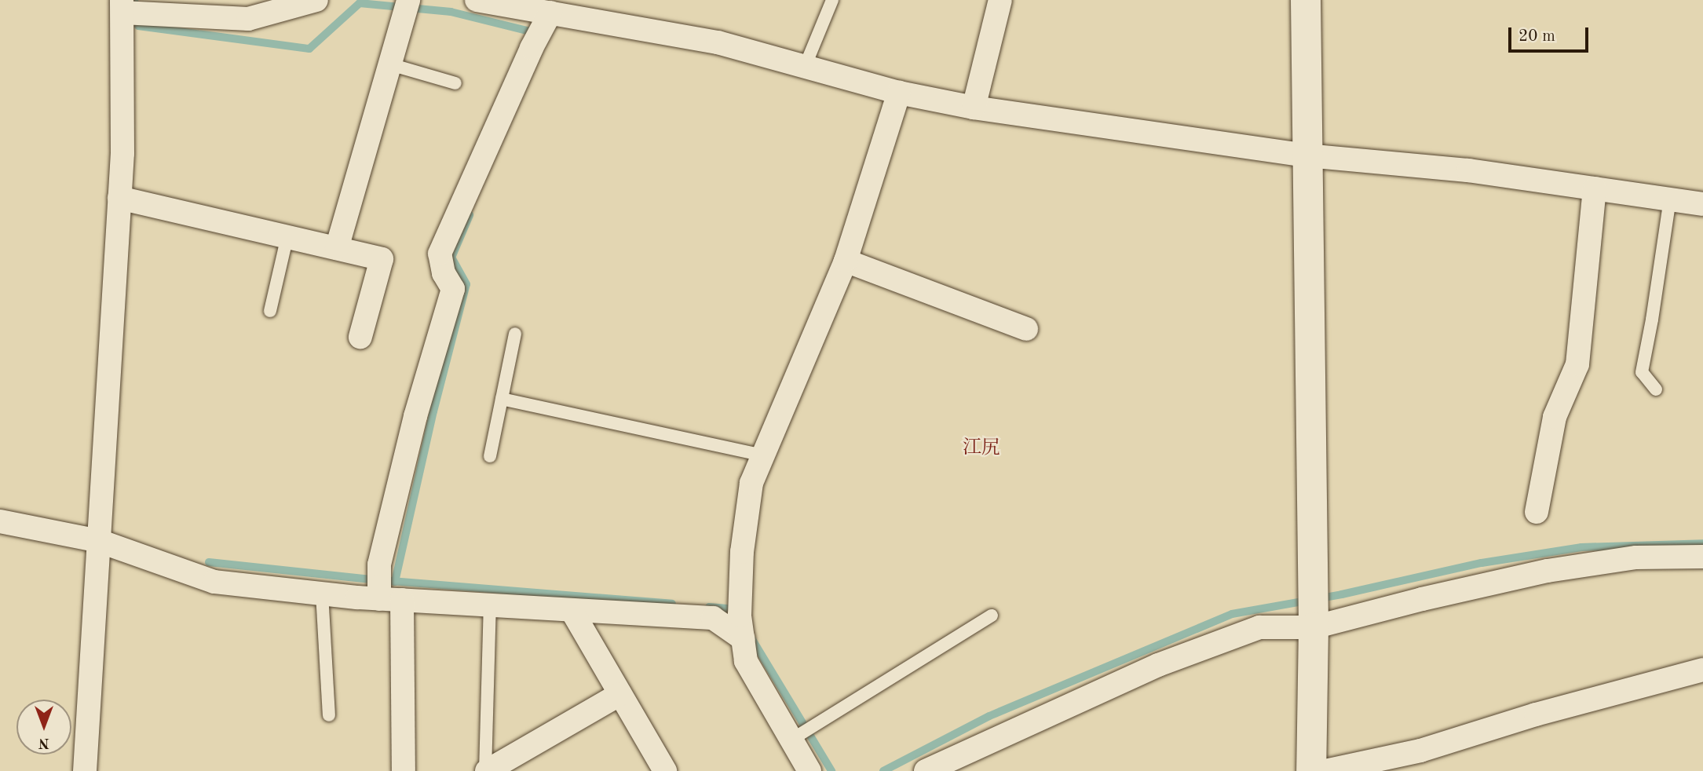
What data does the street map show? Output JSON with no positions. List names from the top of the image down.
{
  "districts": ["江尻"],
  "scale_bar": "20 m",
  "north": "bottom"
}
